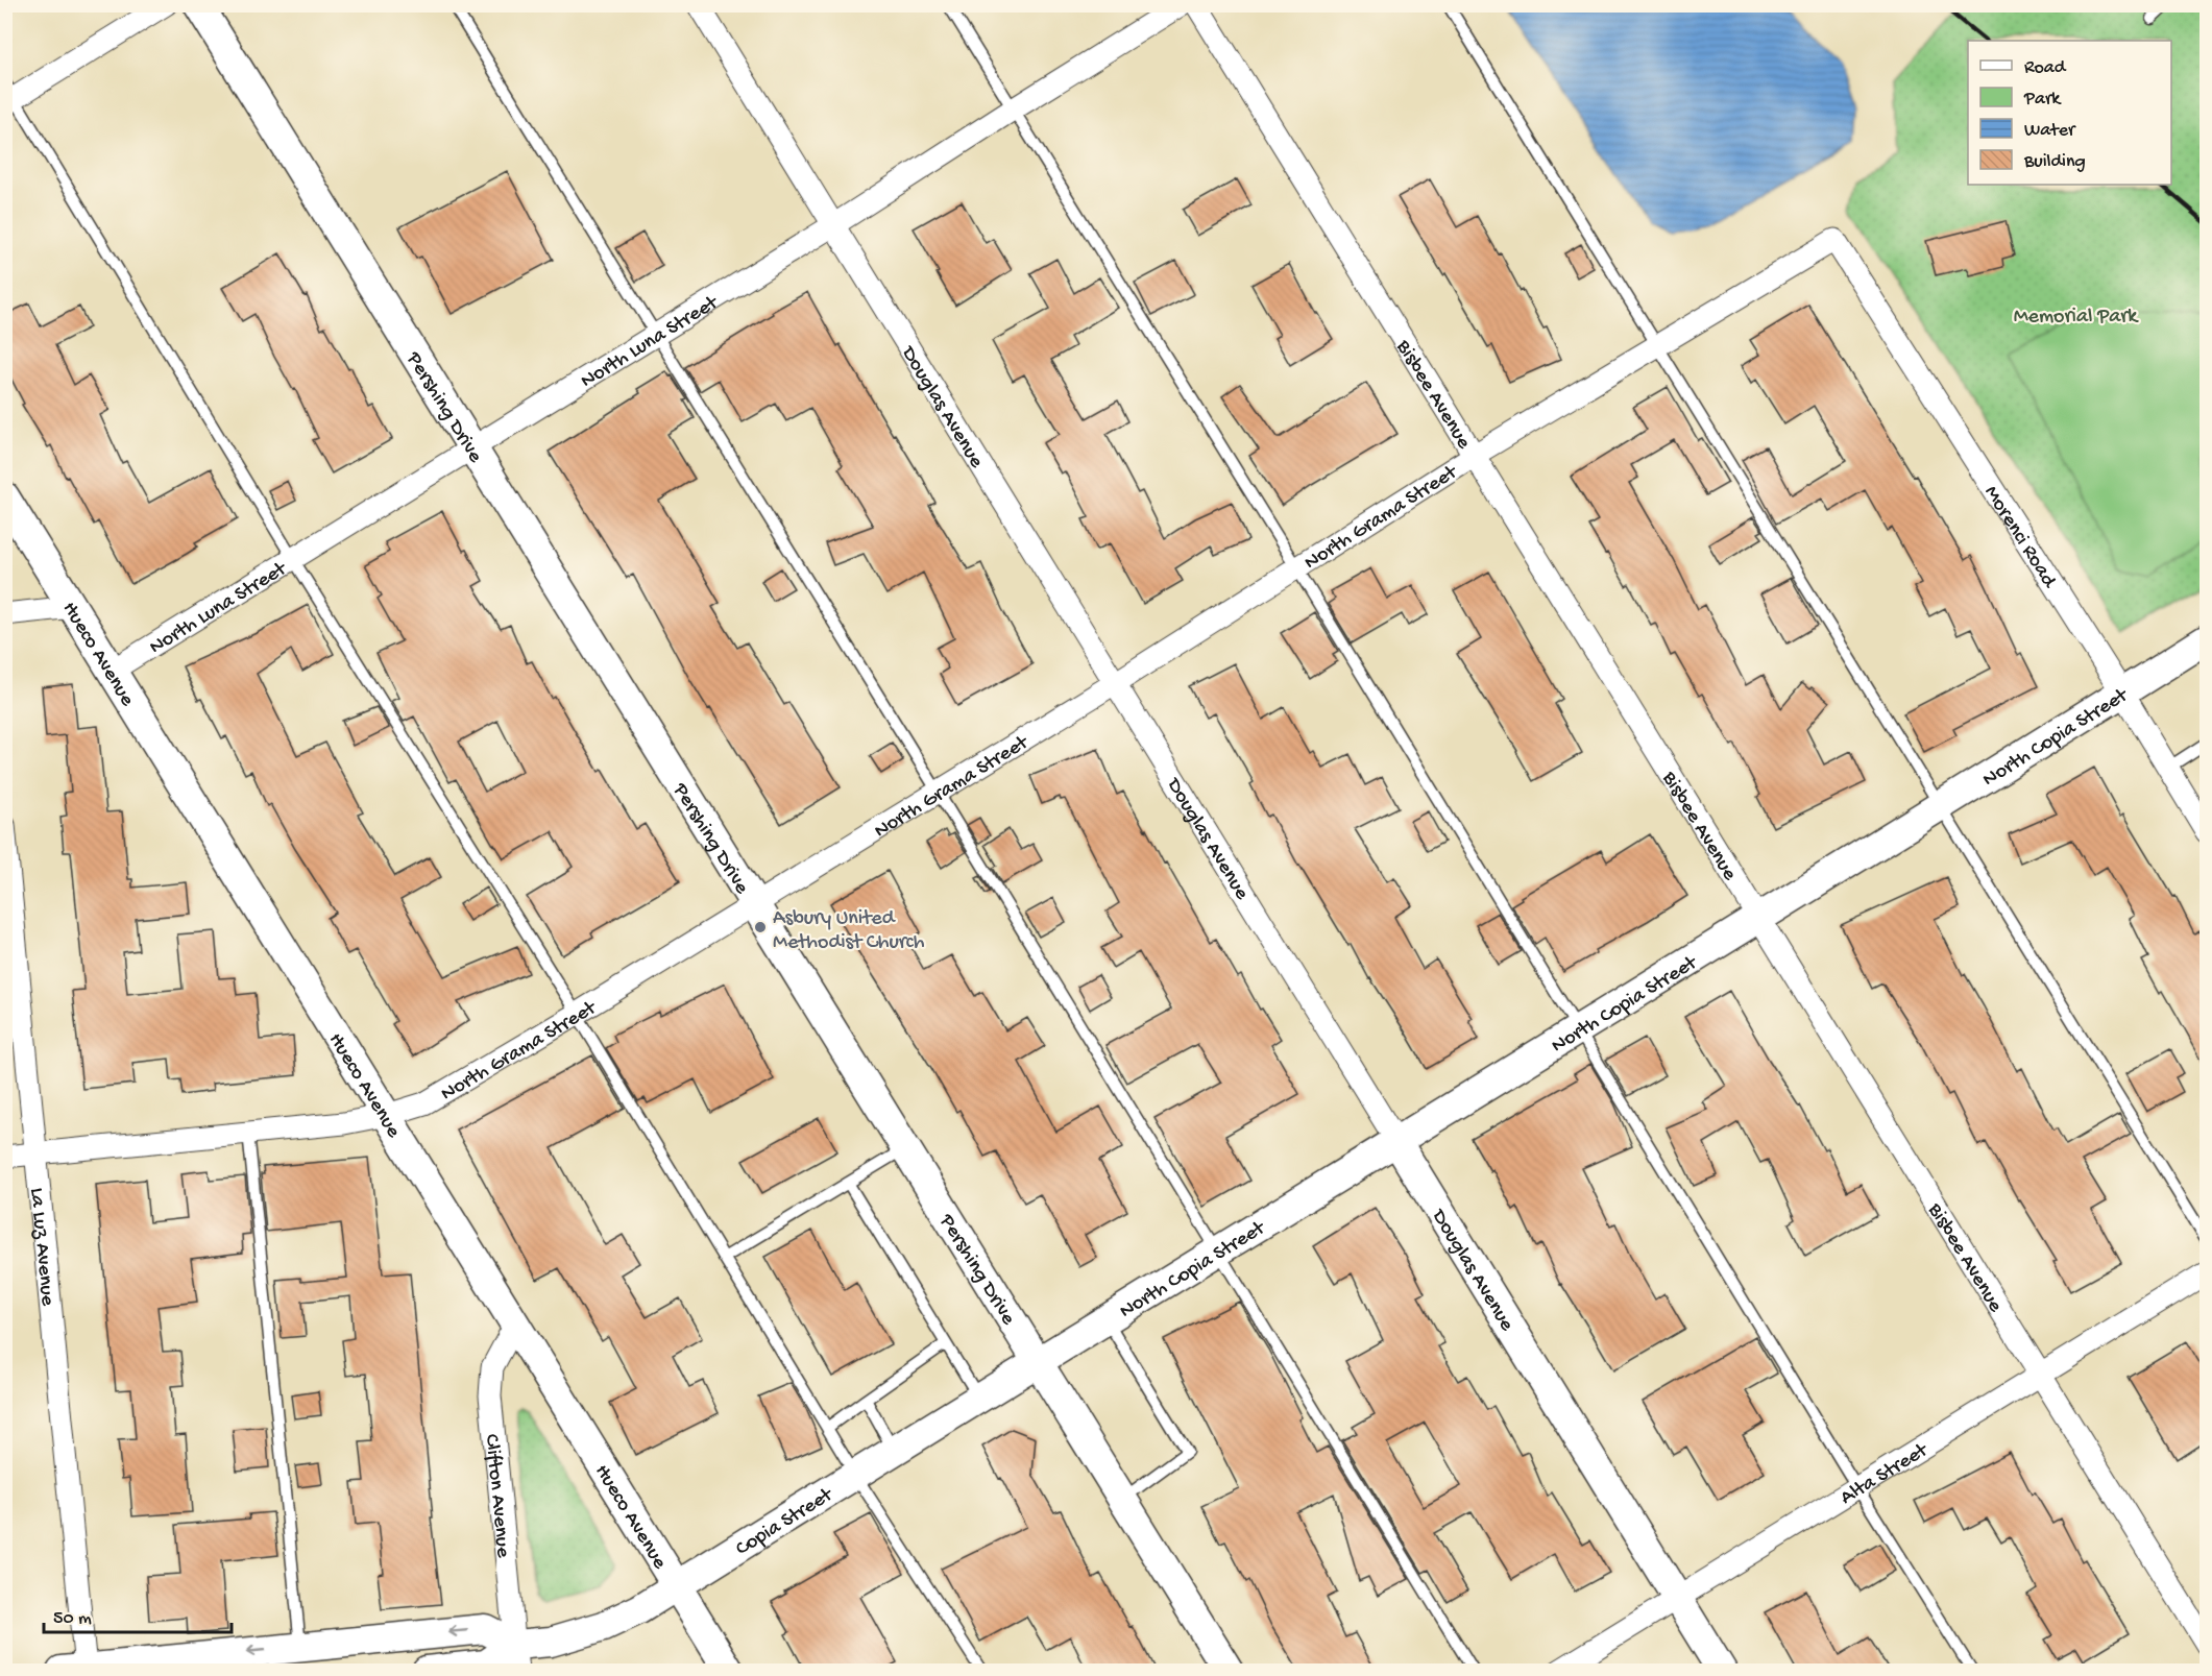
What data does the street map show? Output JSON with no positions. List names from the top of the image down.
{
  "streets": {
    "main road": [
      "Douglas Avenue",
      "Pershing Drive",
      "Hueco Avenue",
      "North Copia Street",
      "Copia Street"
    ],
    "street": [
      "North Luna Street",
      "Bisbee Avenue",
      "North Grama Street",
      "Morenci Road",
      "La Luz Avenue",
      "Alta Street",
      "Clifton Avenue"
    ]
  },
  "crossings": [
    ["North Luna Street", "Douglas Avenue"],
    ["North Luna Street", "Pershing Drive"],
    ["North Luna Street", "Hueco Avenue"],
    ["Bisbee Avenue", "North Grama Street"],
    ["Bisbee Avenue", "North Copia Street"],
    ["Bisbee Avenue", "Alta Street"],
    ["Douglas Avenue", "North Grama Street"],
    ["Douglas Avenue", "North Copia Street"],
    ["Douglas Avenue", "Alta Street"],
    ["Pershing Drive", "North Grama Street"],
    ["Pershing Drive", "North Copia Street"],
    ["Pershing Drive", "Copia Street"],
    ["North Grama Street", "Morenci Road"],
    ["North Grama Street", "Hueco Avenue"],
    ["North Grama Street", "La Luz Avenue"],
    ["Morenci Road", "North Copia Street"],
    ["Hueco Avenue", "Clifton Avenue"],
    ["Hueco Avenue", "Copia Street"],
    ["North Copia Street", "Copia Street"],
    ["Clifton Avenue", "Copia Street"]
  ],
  "parks": ["Memorial Park"],
  "places": ["Asbury United Methodist Church"],
  "legend": [
    "Road",
    "Park",
    "Water",
    "Building"
  ],
  "scale_bar": "50 m"
}
